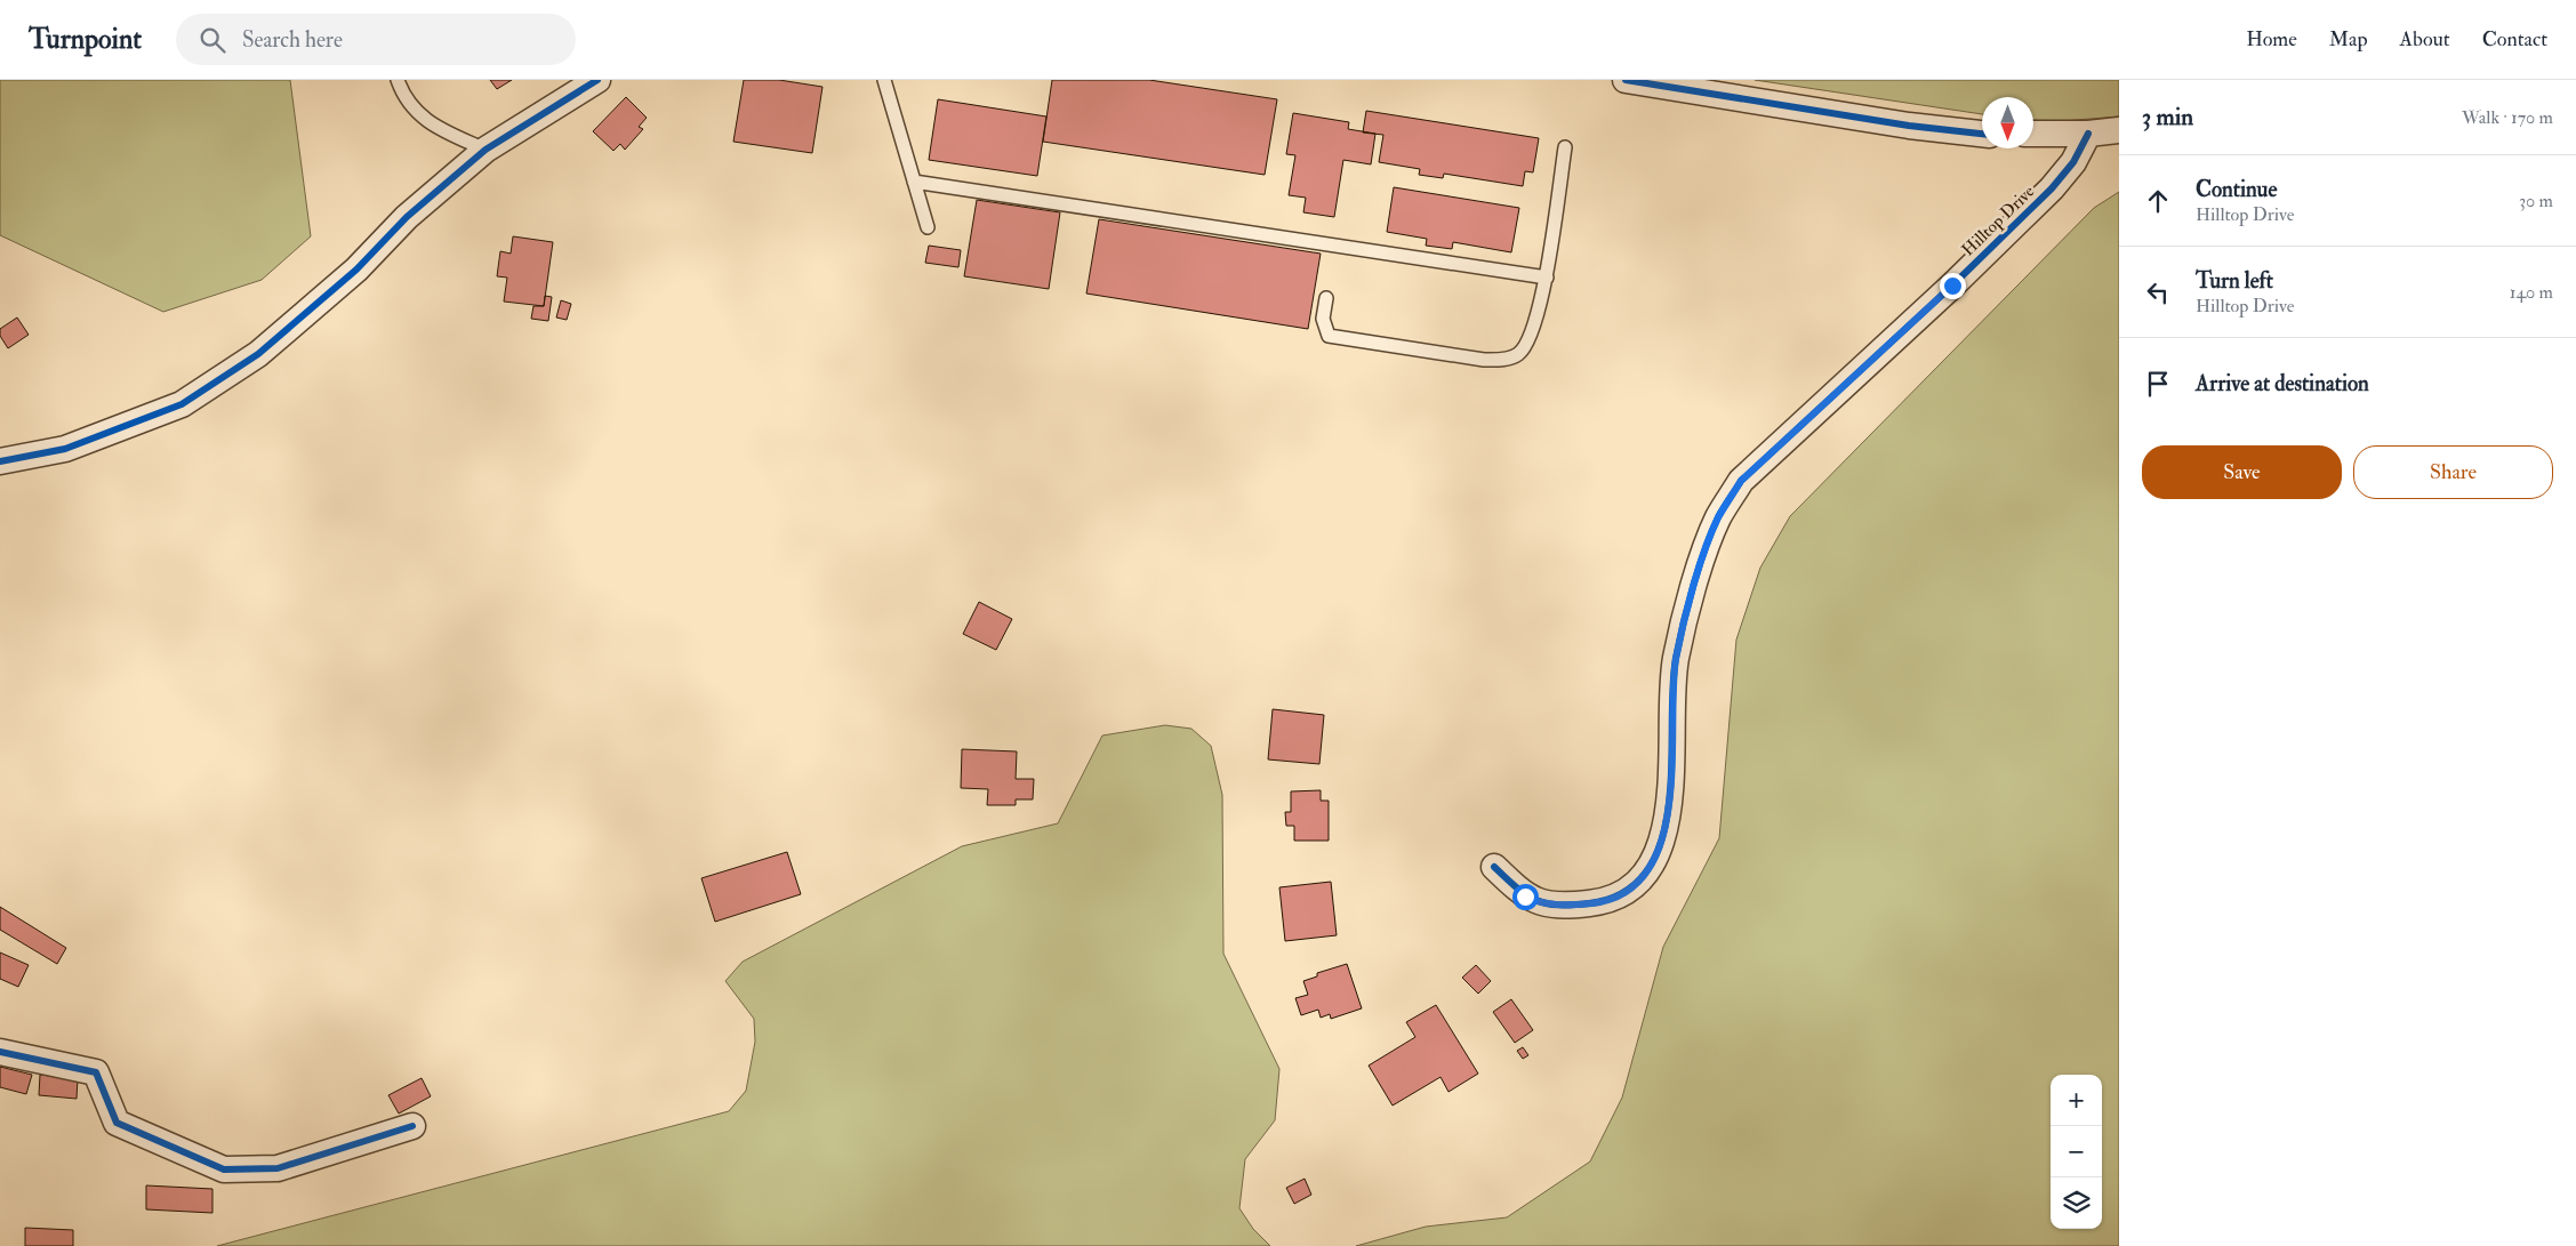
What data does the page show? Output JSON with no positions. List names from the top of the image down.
{
  "streets": {
    "street": ["Hilltop Drive"]
  },
  "north": "bottom",
  "page": {
    "header": "Turnpoint",
    "search": "Search here",
    "nav": [
      "Home",
      "Map",
      "About",
      "Contact"
    ],
    "heading": ["3 min", "Walk · 170 m"],
    "list": [
      ["Continue", "Hilltop Drive", "30 m"],
      ["Turn left", "Hilltop Drive", "140 m"],
      "Arrive at destination"
    ],
    "buttons": ["Save", "Share"],
    "map_buttons": ["+", "−"]
  }
}
